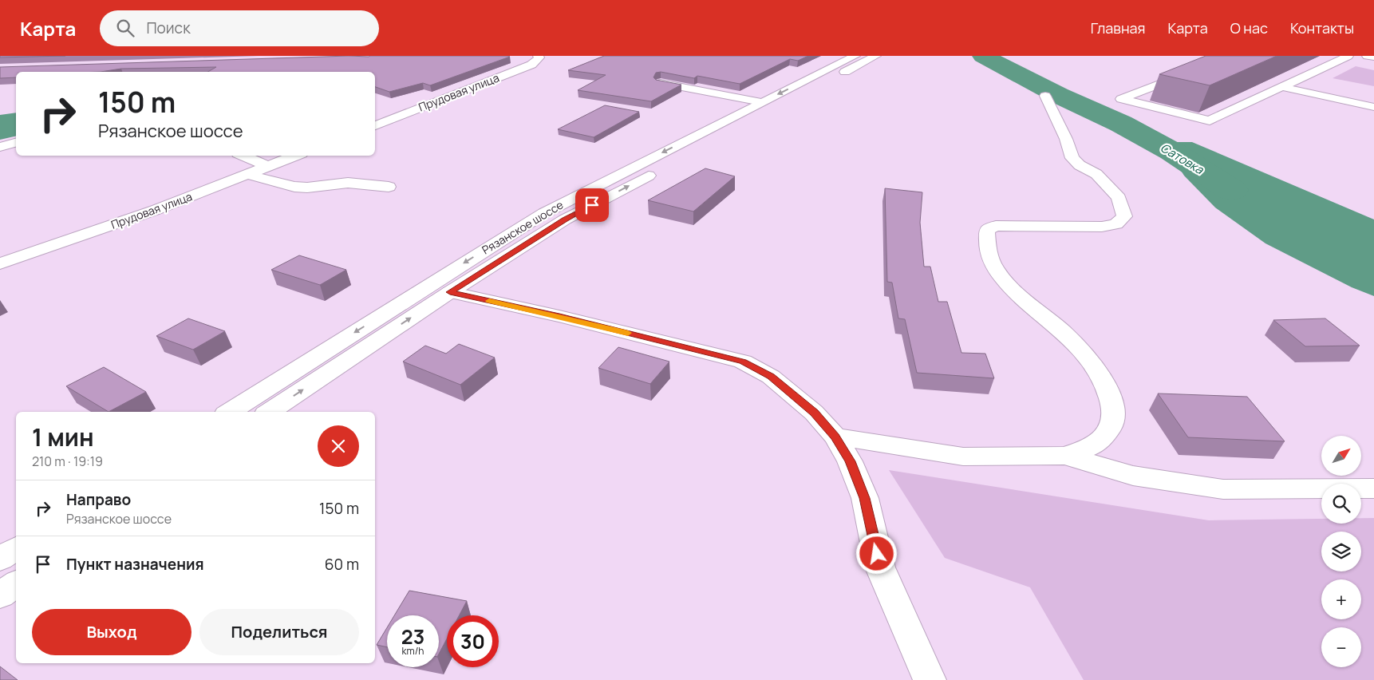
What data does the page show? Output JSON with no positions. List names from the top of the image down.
{
  "streets": {
    "main road": ["Прудовая улица", "Рязанское шоссе"]
  },
  "water": ["Сатовка"],
  "north": "top right",
  "page": {
    "header": "Карта",
    "search": "Поиск",
    "nav": [
      "Главная",
      "Карта",
      "О нас",
      "Контакты"
    ],
    "turn": ["150 m", "Рязанское шоссе"],
    "heading": ["1 мин", "210 m · 19:19"],
    "map_buttons": ["+", "−"],
    "list": [
      {
        "name": "Направо",
        "note": "Рязанское шоссе",
        "value": "150 m"
      },
      {
        "name": "Пункт назначения",
        "value": "60 m"
      }
    ],
    "buttons": ["Выход", "Поделиться"],
    "speed": "23 km/h",
    "limit": "30"
  }
}
